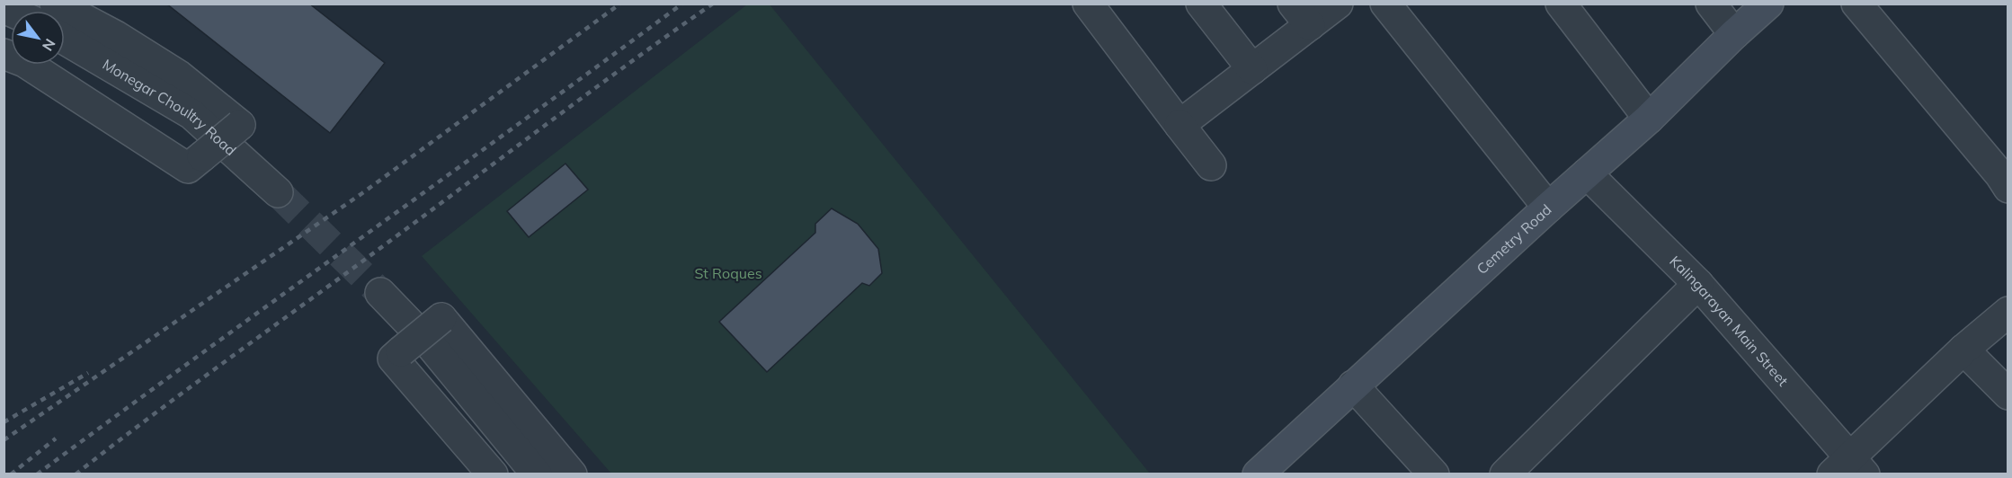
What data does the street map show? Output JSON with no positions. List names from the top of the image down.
{
  "streets": {
    "main road": ["Cemetry Road"],
    "street": ["Monegar Choultry Road", "Kalingarayan Main Street"]
  },
  "crossings": [
    ["Cemetry Road", "Kalingarayan Main Street"]
  ],
  "parks": ["St Roques"],
  "north": "bottom right"
}
